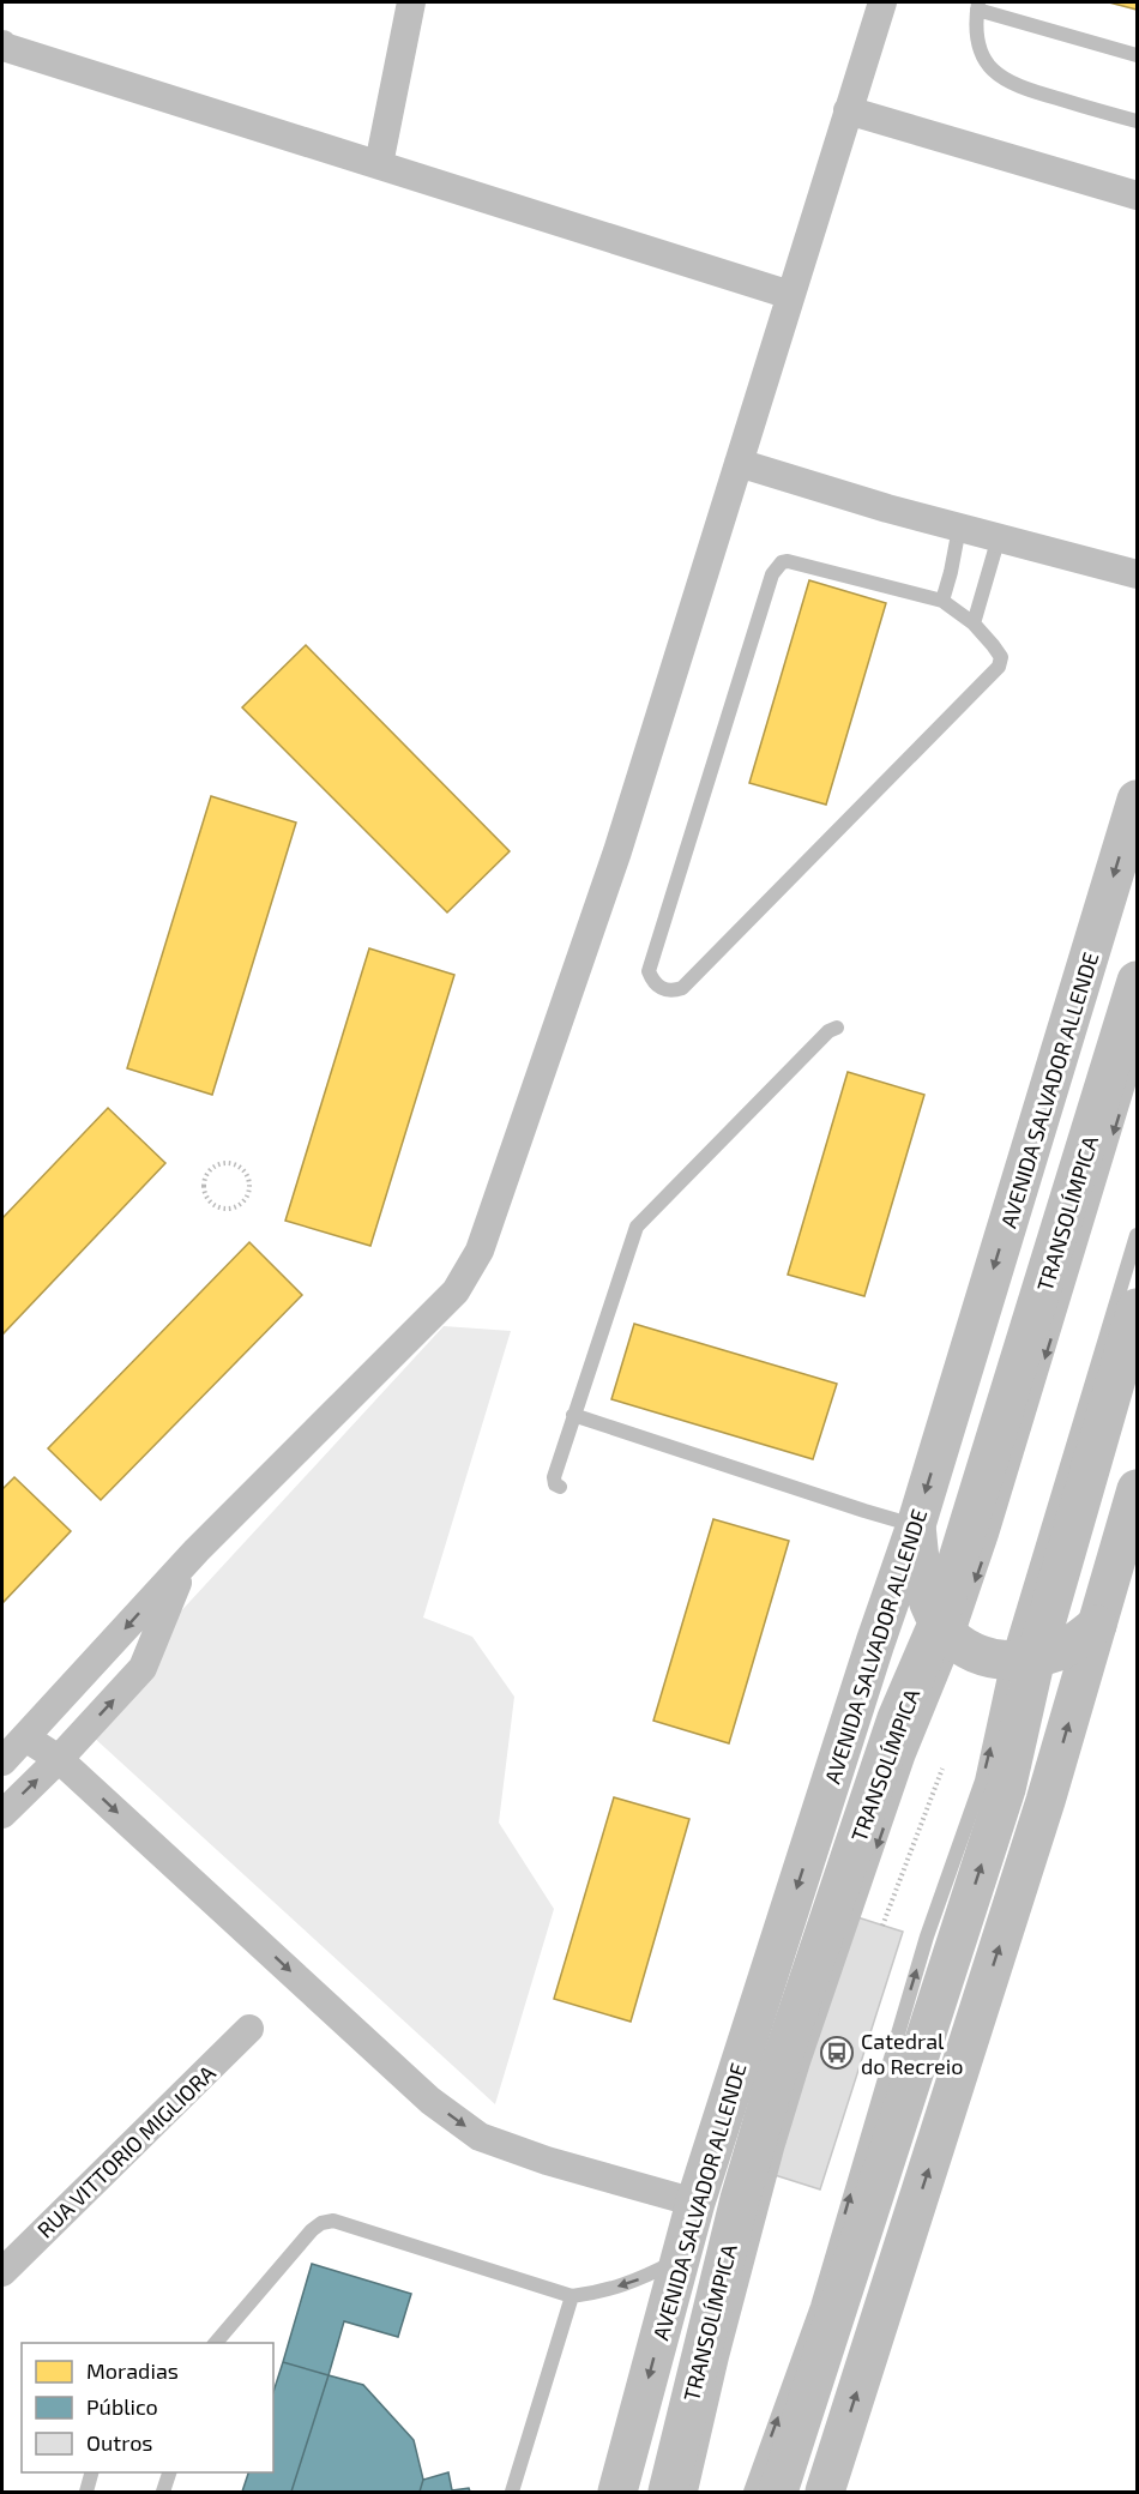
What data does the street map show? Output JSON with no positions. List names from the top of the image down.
{
  "streets": {
    "main road": ["AVENIDA SALVADOR ALLENDE"],
    "street": ["RUA VITTORIO MIGLIORA"],
    "lane": ["TRANSOLÍMPICA"]
  },
  "crossings": [
    ["AVENIDA SALVADOR ALLENDE", "TRANSOLÍMPICA"]
  ],
  "places": {
    "bus stop": ["Catedral do Recreio"]
  },
  "legend": ["Moradias", "Público", "Outros"]
}
